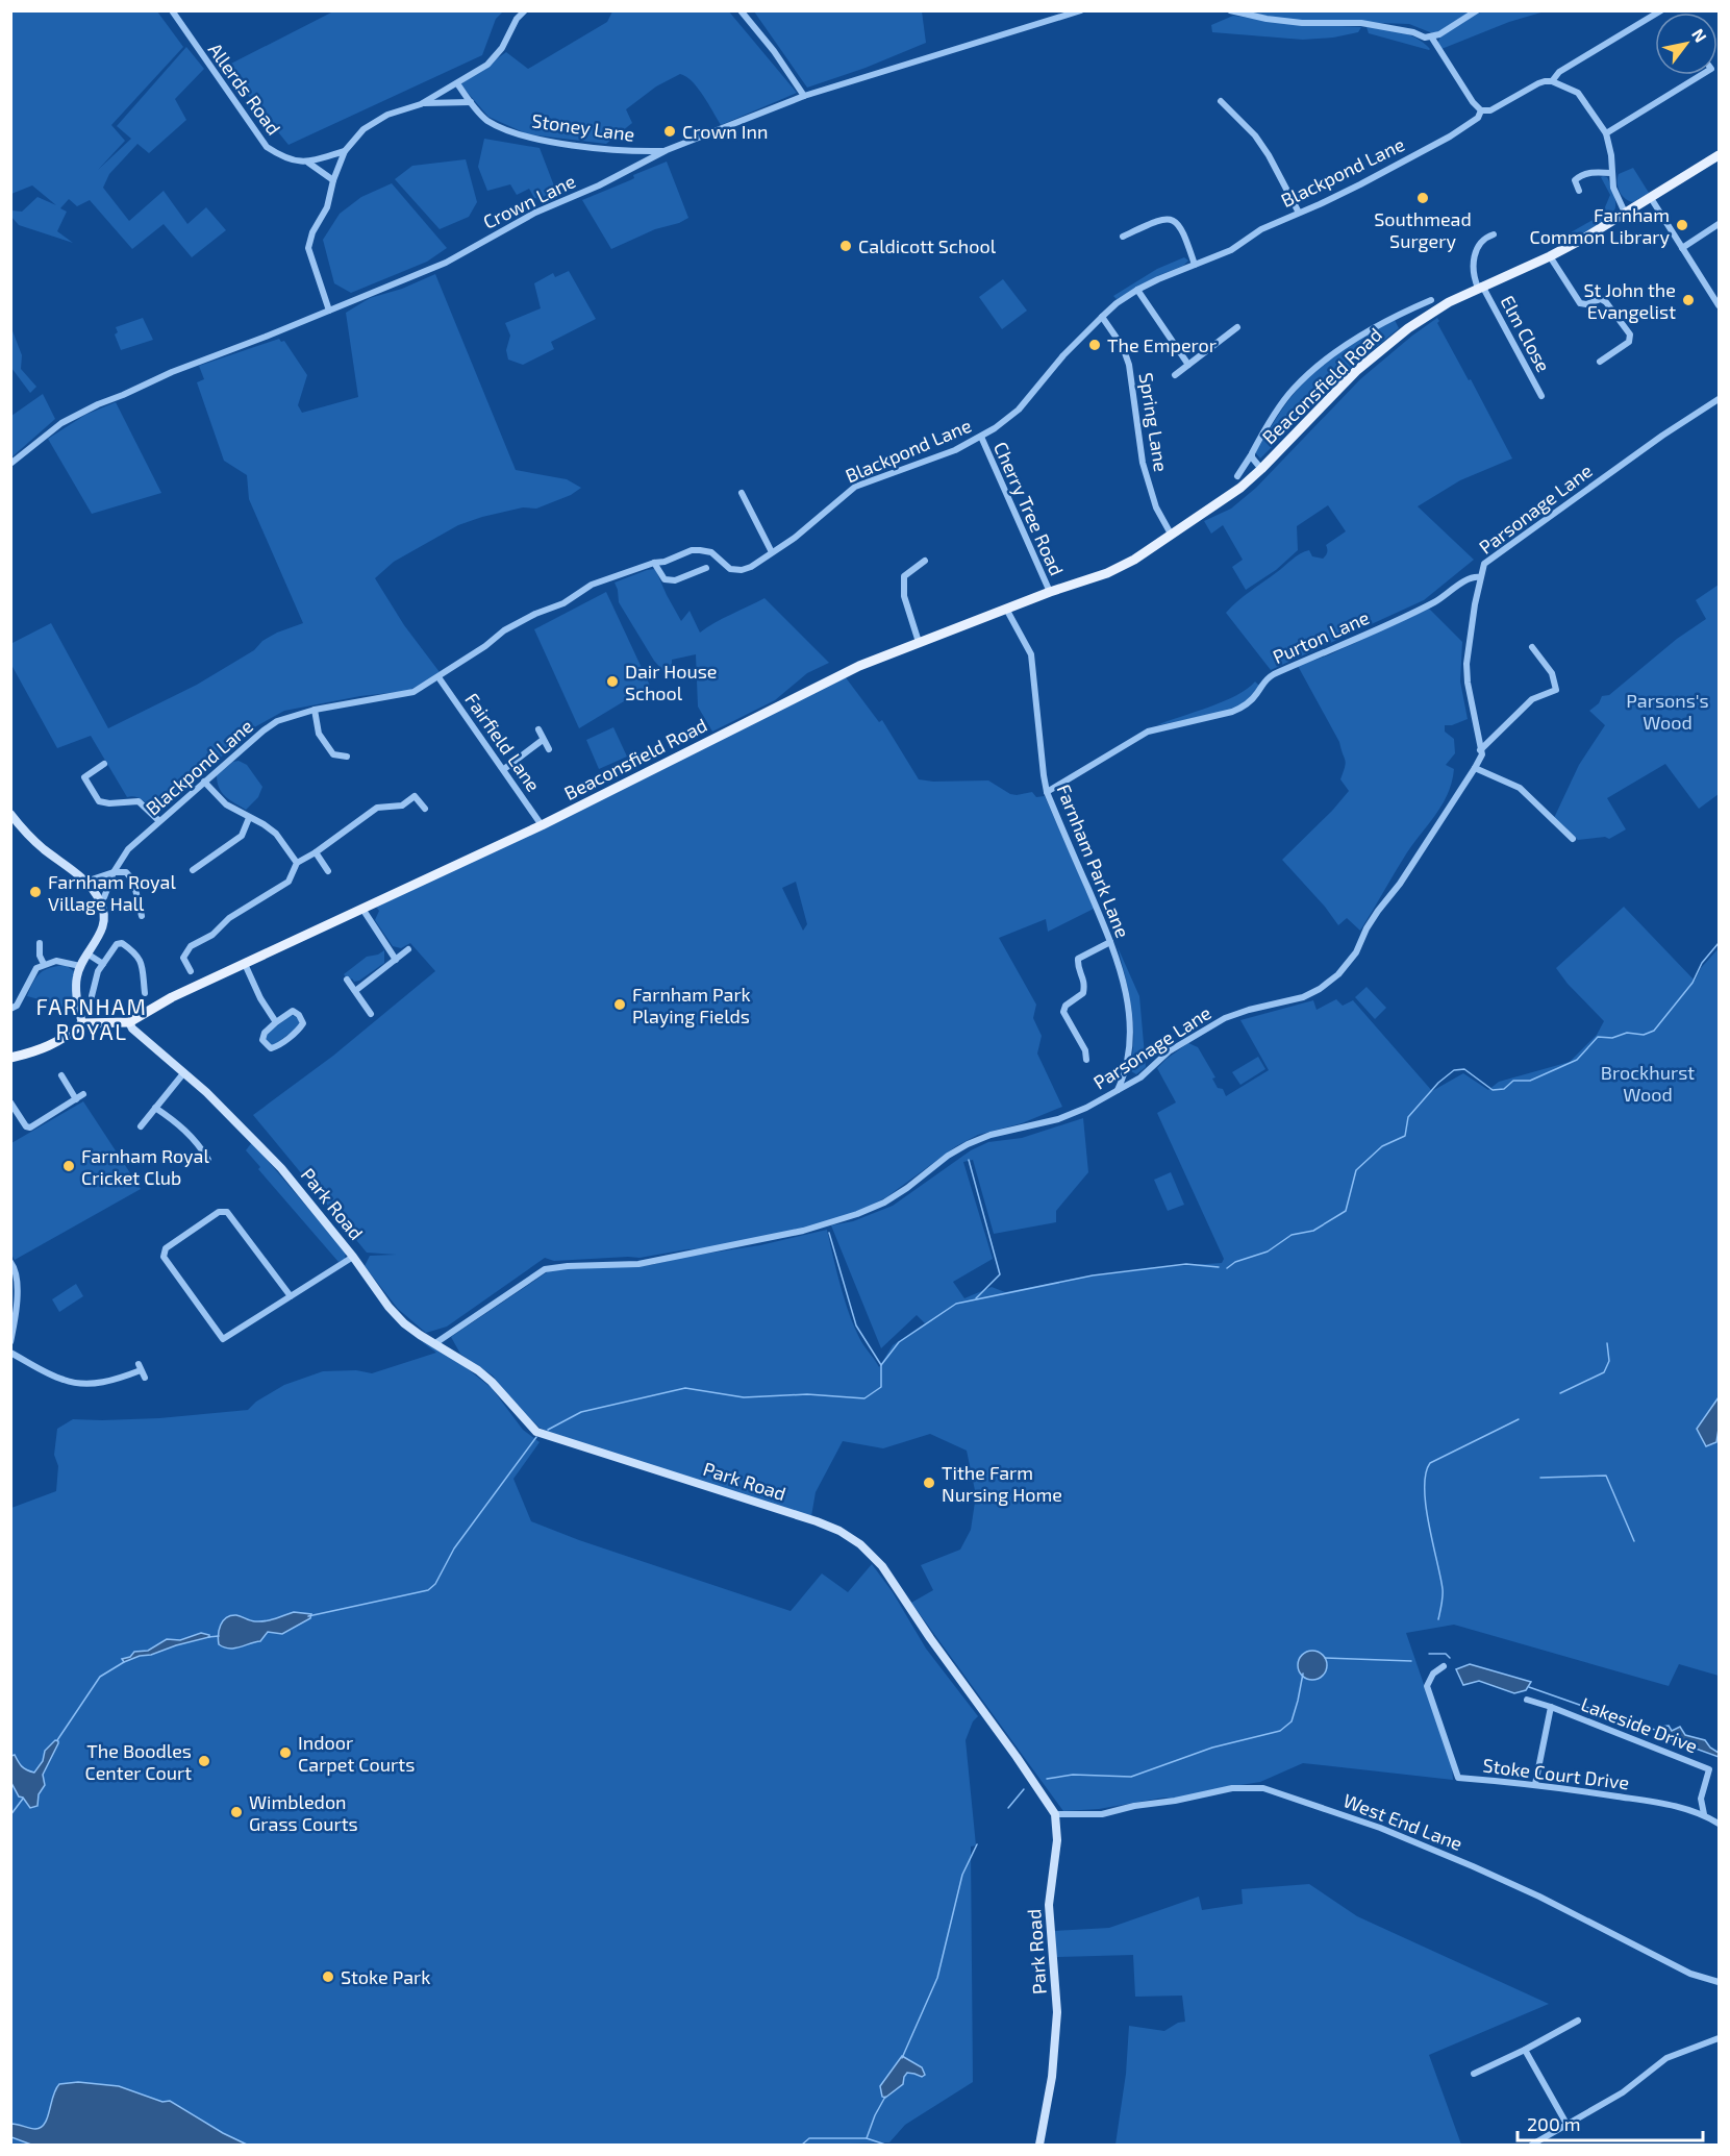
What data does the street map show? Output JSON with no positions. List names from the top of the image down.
{
  "streets": {
    "main road": ["Beaconsfield Road", "Park Road"],
    "street": [
      "Allerds Road",
      "Stoney Lane",
      "Blackpond Lane",
      "Crown Lane",
      "Elm Close",
      "Spring Lane",
      "Cherry Tree Road",
      "Parsonage Lane",
      "Purton Lane",
      "Fairfield Lane",
      "Farnham Park Lane",
      "Lakeside Drive",
      "Stoke Court Drive",
      "West End Lane"
    ]
  },
  "crossings": [
    ["Stoney Lane", "Crown Lane"],
    ["Blackpond Lane", "Spring Lane"],
    ["Blackpond Lane", "Cherry Tree Road"],
    ["Blackpond Lane", "Fairfield Lane"],
    ["Elm Close", "Beaconsfield Road"],
    ["Beaconsfield Road", "Spring Lane"],
    ["Beaconsfield Road", "Cherry Tree Road"],
    ["Beaconsfield Road", "Fairfield Lane"],
    ["Beaconsfield Road", "Farnham Park Lane"],
    ["Beaconsfield Road", "Park Road"],
    ["Parsonage Lane", "Purton Lane"],
    ["Parsonage Lane", "Farnham Park Lane"],
    ["Parsonage Lane", "Park Road"],
    ["Purton Lane", "Farnham Park Lane"],
    ["Park Road", "West End Lane"],
    ["Lakeside Drive", "Stoke Court Drive"]
  ],
  "districts": ["FARNHAM ROYAL"],
  "parks": ["Parsons's Wood", "Brockhurst Wood"],
  "places": [
    "Crown Inn",
    "Southmead Surgery",
    "Farnham Common Library",
    "Caldicott School",
    "St John the Evangelist",
    "The Emperor",
    "Dair House School",
    "Farnham Royal Village Hall",
    "Farnham Park Playing Fields",
    "Farnham Royal Cricket Club",
    "Tithe Farm Nursing Home",
    "Indoor Carpet Courts",
    "The Boodles Center Court",
    "Wimbledon Grass Courts",
    "Stoke Park"
  ],
  "scale_bar": "200 m",
  "north": "top right"
}
